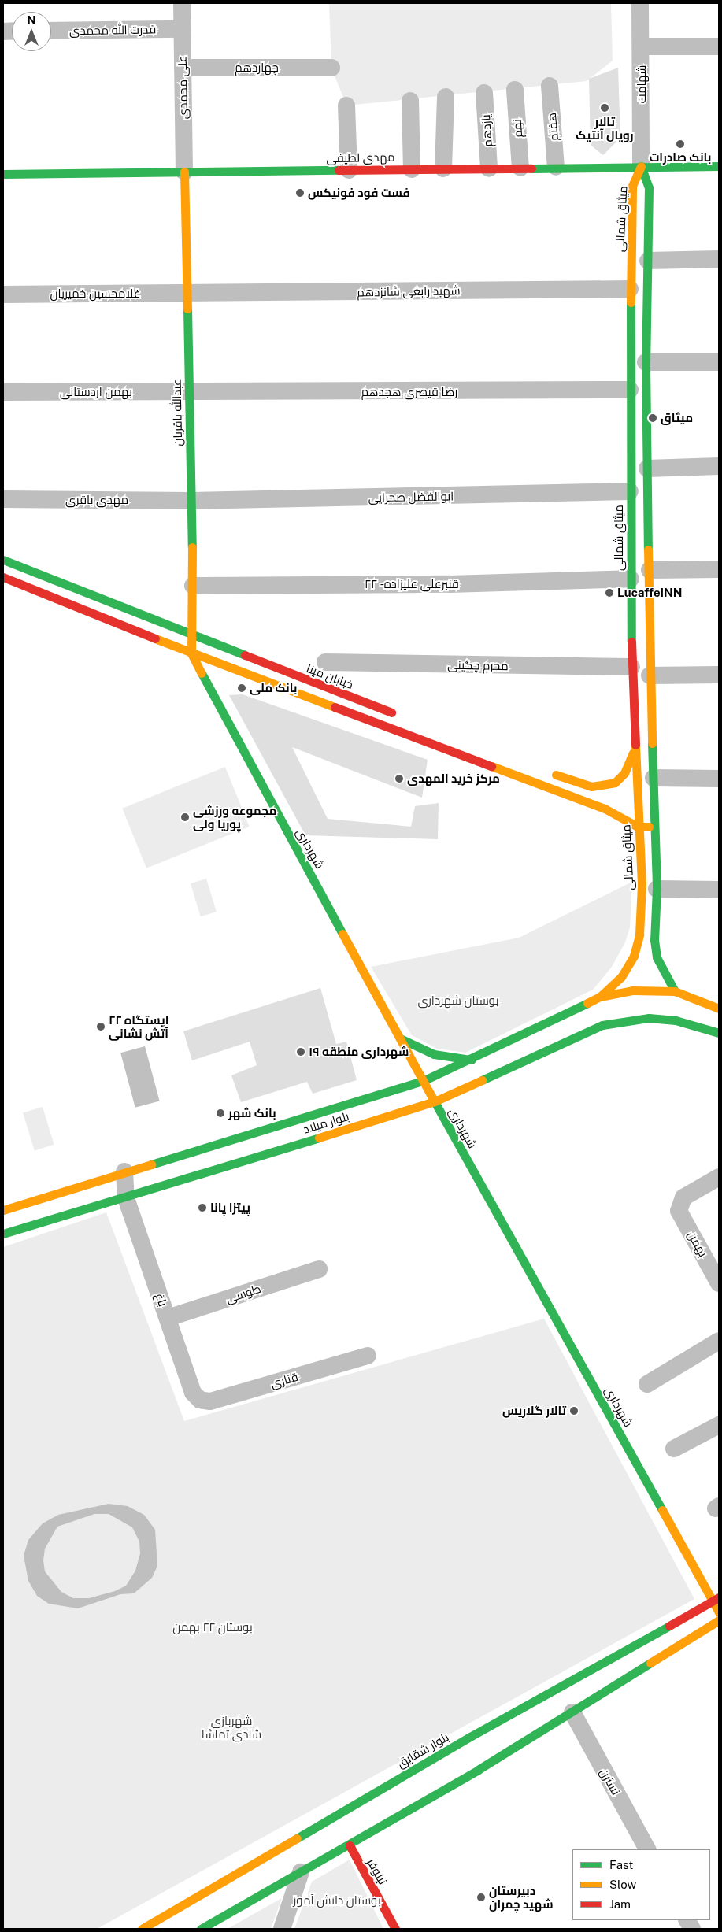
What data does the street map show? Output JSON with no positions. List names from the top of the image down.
{
  "streets": {
    "main road": [
      "مهدی لطیفی",
      "میثاق شمالی",
      "عبدالله باقریان",
      "خیابان مینا",
      "شهرداری",
      "بلوار میلاد",
      "بلوار شقایق",
      "نیلوفر"
    ],
    "street": [
      "قدرت الله محمدی",
      "چهاردهم",
      "شهامت",
      "علی محمدی",
      "هفتم",
      "نهم",
      "یازدهم",
      "شهید رابعی شانزدهم",
      "غلامحسین خمیریان",
      "بهمن اردستانی",
      "رضا قیصری هجدهم",
      "ابوالفضل صحرایی",
      "مهدی باقری",
      "قنبرعلی علیزاده - ۲۲",
      "محرم چگینی",
      "بهمن",
      "طوسی",
      "باغ",
      "قناری",
      "نسترن"
    ]
  },
  "crossings": [
    ["قدرت الله محمدی", "علی محمدی"],
    ["چهاردهم", "علی محمدی"],
    ["شهامت", "مهدی لطیفی"],
    ["شهامت", "میثاق شمالی"],
    ["علی محمدی", "مهدی لطیفی"],
    ["علی محمدی", "عبدالله باقریان"],
    ["هفتم", "مهدی لطیفی"],
    ["نهم", "مهدی لطیفی"],
    ["یازدهم", "مهدی لطیفی"],
    ["مهدی لطیفی", "میثاق شمالی"],
    ["مهدی لطیفی", "عبدالله باقریان"],
    ["میثاق شمالی", "شهید رابعی شانزدهم"],
    ["میثاق شمالی", "رضا قیصری هجدهم"],
    ["میثاق شمالی", "ابوالفضل صحرایی"],
    ["میثاق شمالی", "قنبرعلی علیزاده - ۲۲"],
    ["میثاق شمالی", "محرم چگینی"],
    ["میثاق شمالی", "بلوار میلاد"],
    ["شهید رابعی شانزدهم", "غلامحسین خمیریان"],
    ["شهید رابعی شانزدهم", "عبدالله باقریان"],
    ["غلامحسین خمیریان", "عبدالله باقریان"],
    ["بهمن اردستانی", "رضا قیصری هجدهم"],
    ["بهمن اردستانی", "عبدالله باقریان"],
    ["رضا قیصری هجدهم", "عبدالله باقریان"],
    ["عبدالله باقریان", "ابوالفضل صحرایی"],
    ["عبدالله باقریان", "مهدی باقری"],
    ["عبدالله باقریان", "قنبرعلی علیزاده - ۲۲"],
    ["عبدالله باقریان", "خیابان مینا"],
    ["عبدالله باقریان", "شهرداری"],
    ["ابوالفضل صحرایی", "مهدی باقری"],
    ["شهرداری", "بلوار میلاد"],
    ["شهرداری", "بلوار شقایق"],
    ["بلوار میلاد", "باغ"],
    ["طوسی", "باغ"],
    ["باغ", "قناری"]
  ],
  "parks": [
    "بوستان شهرداری",
    "بوستان ۲۲ بهمن",
    "شهربازی شادی تماشا",
    "بوستان دانش آموز"
  ],
  "places": [
    "تالار رویال آنتیک",
    "بانک صادرات",
    "فست فود فونیکس",
    "میثاق",
    "LucaffeINN",
    "بانک ملی",
    "مرکز خرید المهدی",
    "مجموعه ورزشی پوریا ولی",
    "ایستگاه ۲۲ آتش نشانی",
    "شهرداری منطقه ۱۹",
    "بانک شهر",
    "پیتزا پانا",
    "تالار گلاریس",
    "دبیرستان شهید چمران"
  ],
  "legend": ["Fast", "Slow", "Jam"],
  "north": "top"
}
